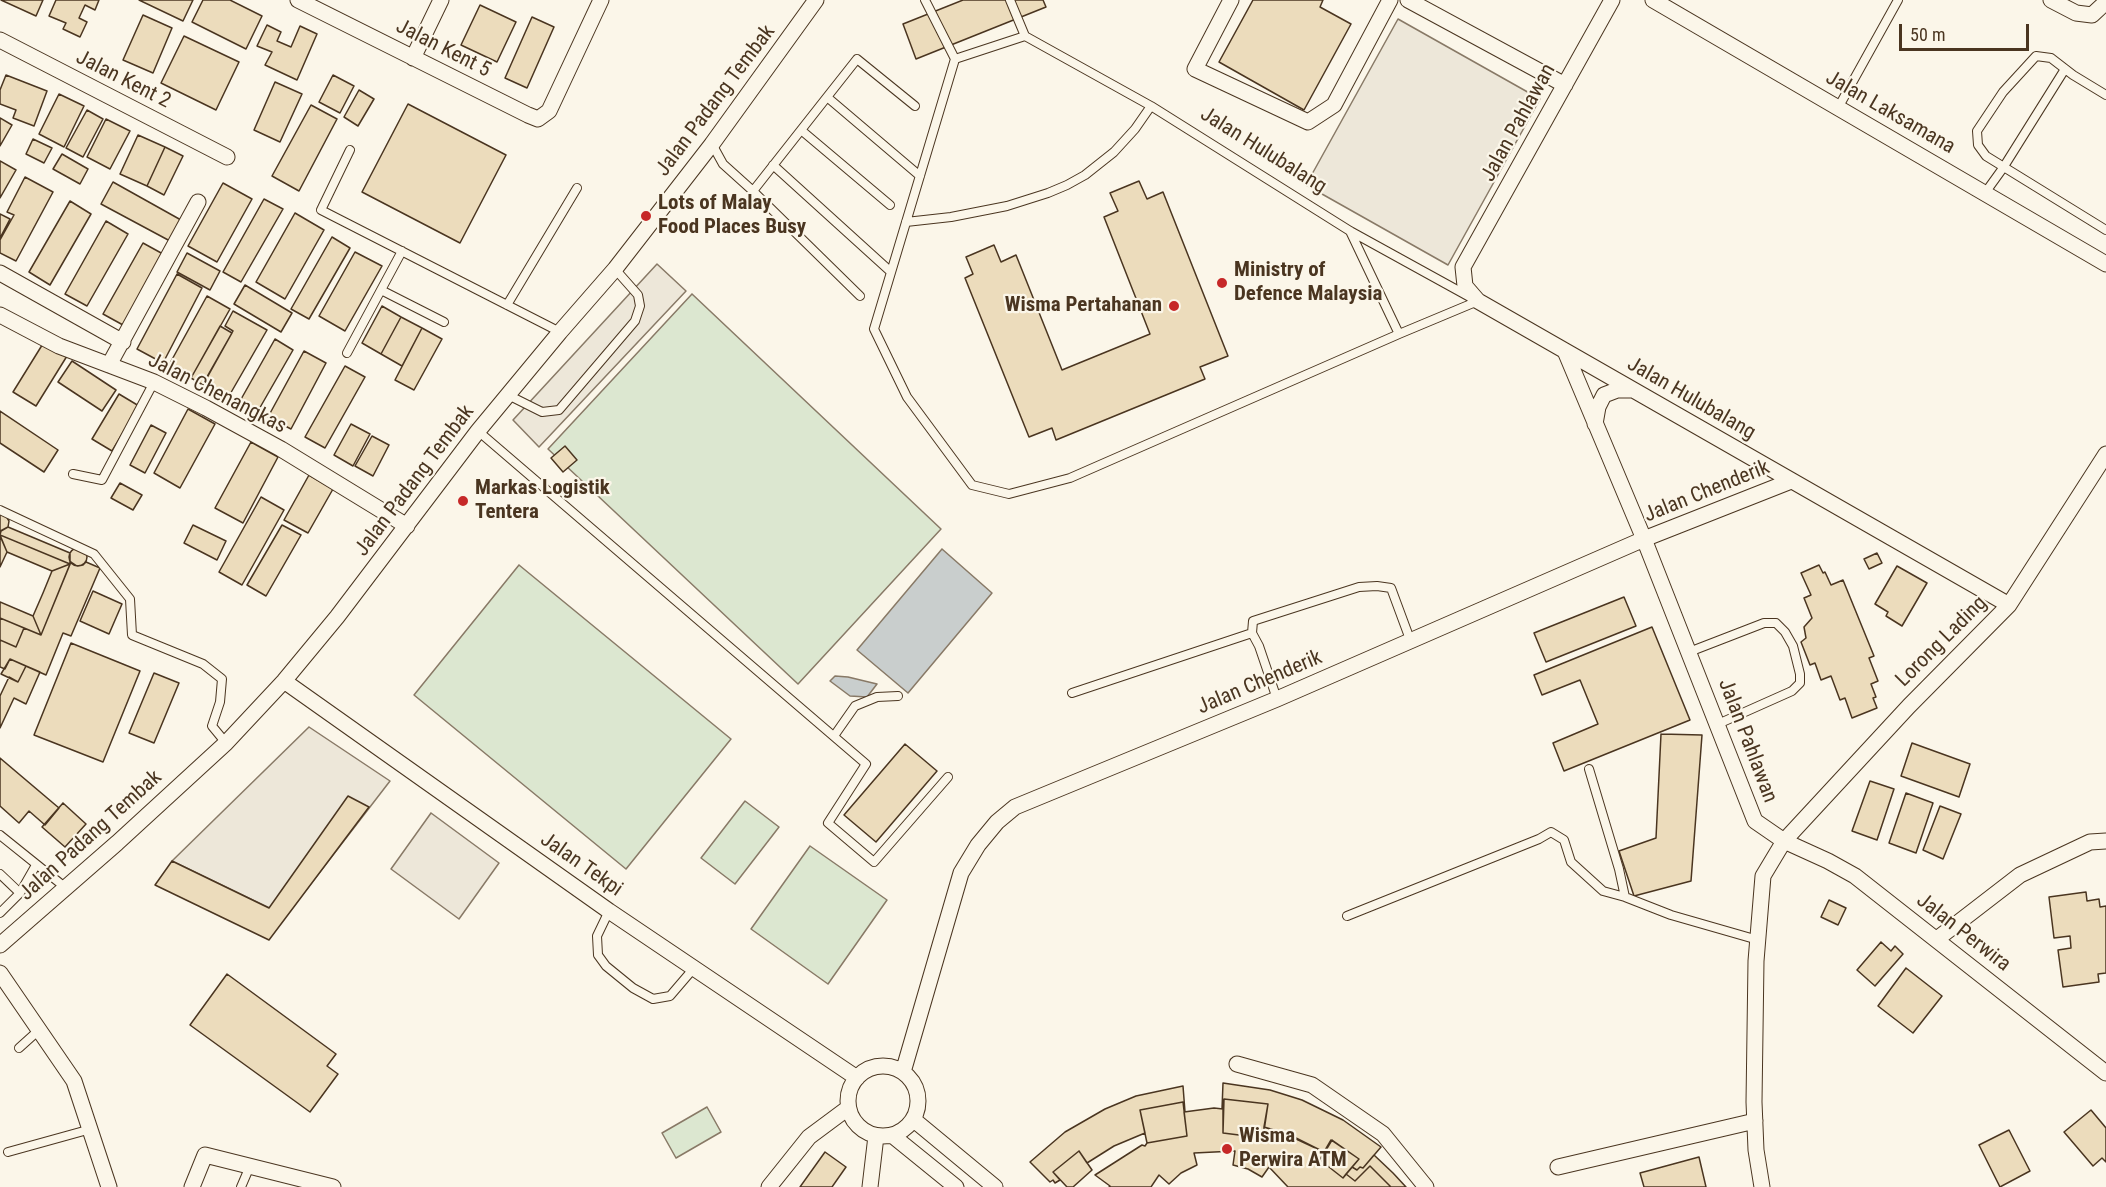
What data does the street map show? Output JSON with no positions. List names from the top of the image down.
{
  "streets": {
    "street": [
      "Jalan Kent 5",
      "Jalan Kent 2",
      "Jalan Padang Tembak",
      "Jalan Laksamana",
      "Jalan Pahlawan",
      "Jalan Hulubalang",
      "Jalan Chenangkas",
      "Jalan Chenderik",
      "Lorong Lading",
      "Jalan Tekpi",
      "Jalan Perwira"
    ]
  },
  "crossings": [
    ["Jalan Padang Tembak", "Jalan Chenangkas"],
    ["Jalan Padang Tembak", "Jalan Tekpi"],
    ["Jalan Pahlawan", "Jalan Hulubalang"],
    ["Jalan Pahlawan", "Jalan Chenderik"],
    ["Jalan Pahlawan", "Lorong Lading"],
    ["Jalan Pahlawan", "Jalan Perwira"],
    ["Jalan Hulubalang", "Jalan Chenderik"],
    ["Jalan Hulubalang", "Lorong Lading"],
    ["Jalan Chenderik", "Jalan Tekpi"],
    ["Lorong Lading", "Jalan Perwira"]
  ],
  "places": [
    "Lots of Malay Food Places Busy",
    "Ministry of Defence Malaysia",
    "Wisma Pertahanan",
    "Markas Logistik Tentera",
    "Wisma Perwira ATM"
  ],
  "scale_bar": "50 m"
}
